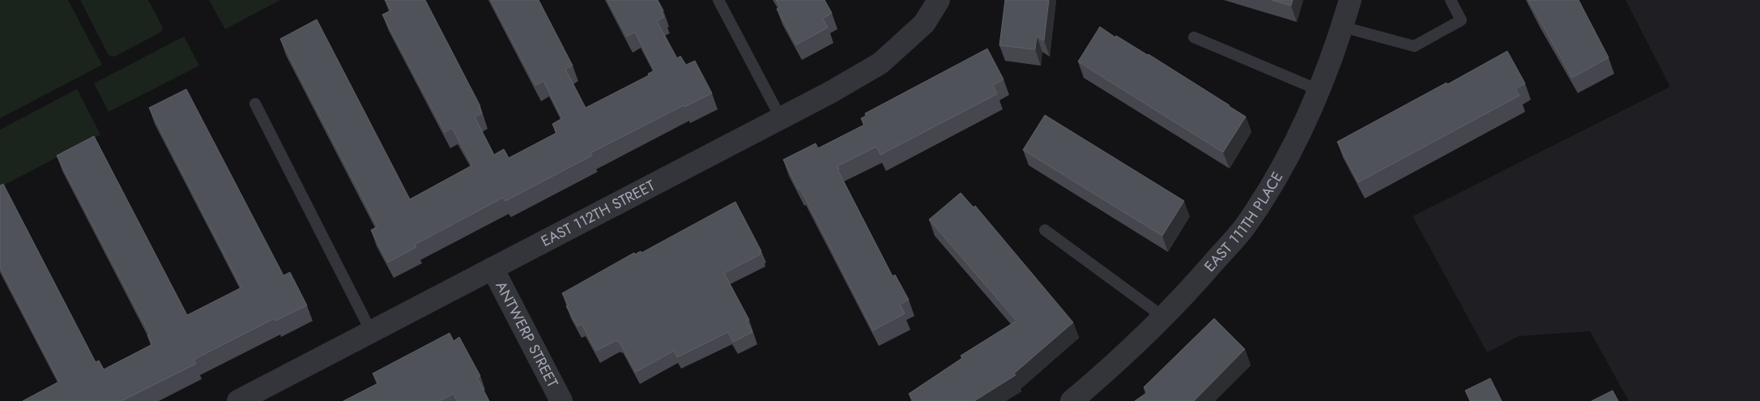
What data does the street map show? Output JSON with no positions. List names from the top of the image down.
{
  "streets": {
    "street": ["EAST 112TH STREET", "EAST 111TH PLACE", "ANTWERP STREET"]
  },
  "crossings": [
    ["EAST 112TH STREET", "ANTWERP STREET"]
  ]
}
